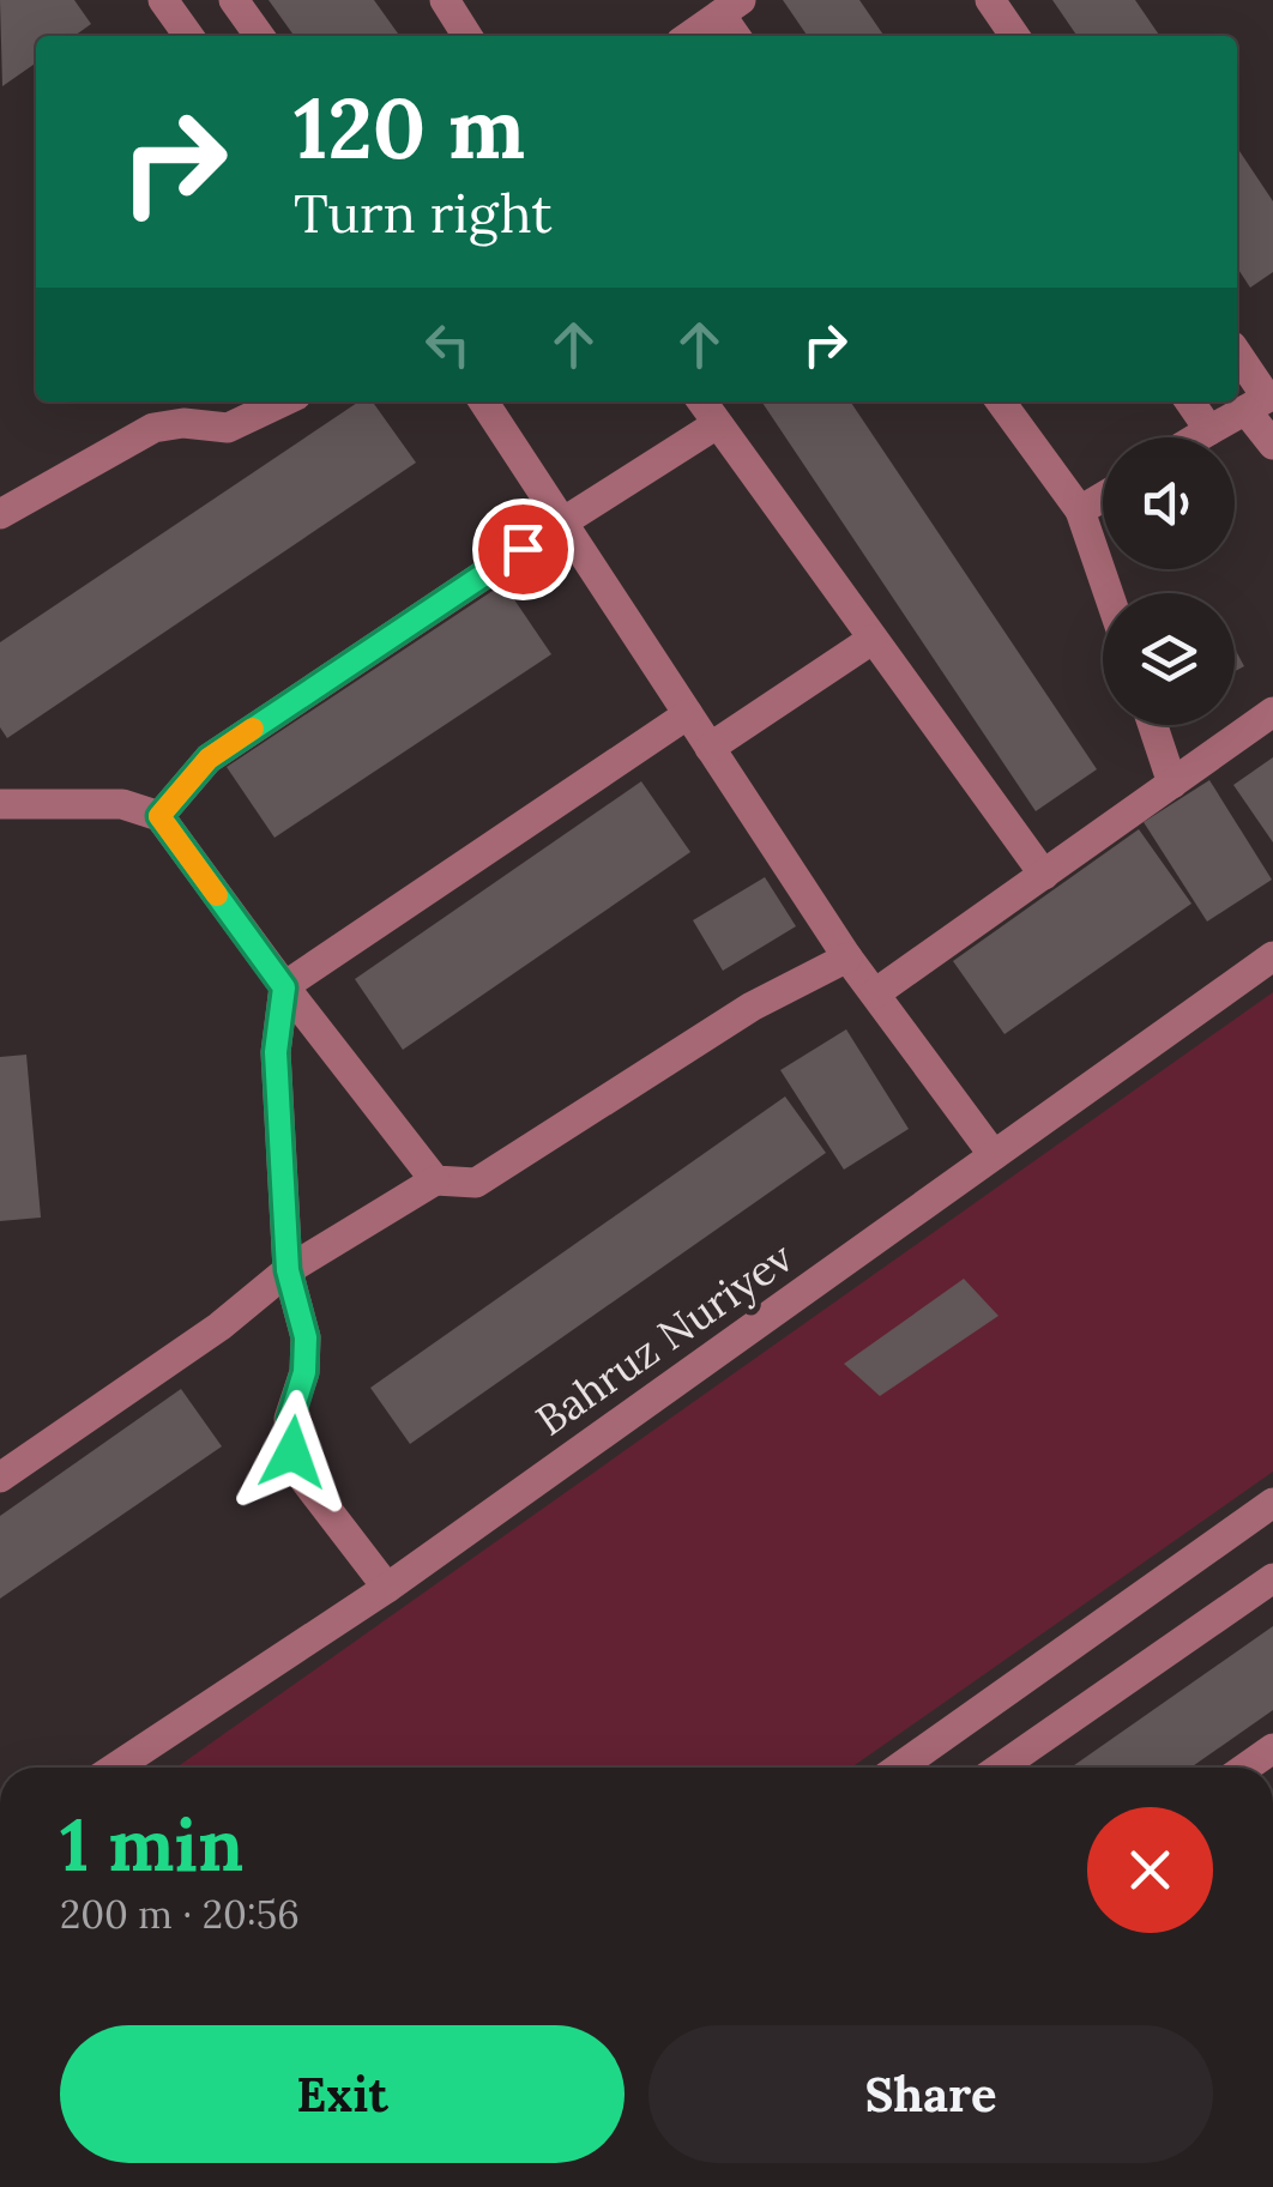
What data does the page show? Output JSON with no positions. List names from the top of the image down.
{
  "streets": {
    "street": ["Bahruz Nuriyev"]
  },
  "page": {
    "turn": ["120 m", "Turn right"],
    "heading": ["1 min", "200 m · 20:56"],
    "buttons": ["Exit", "Share"]
  }
}
